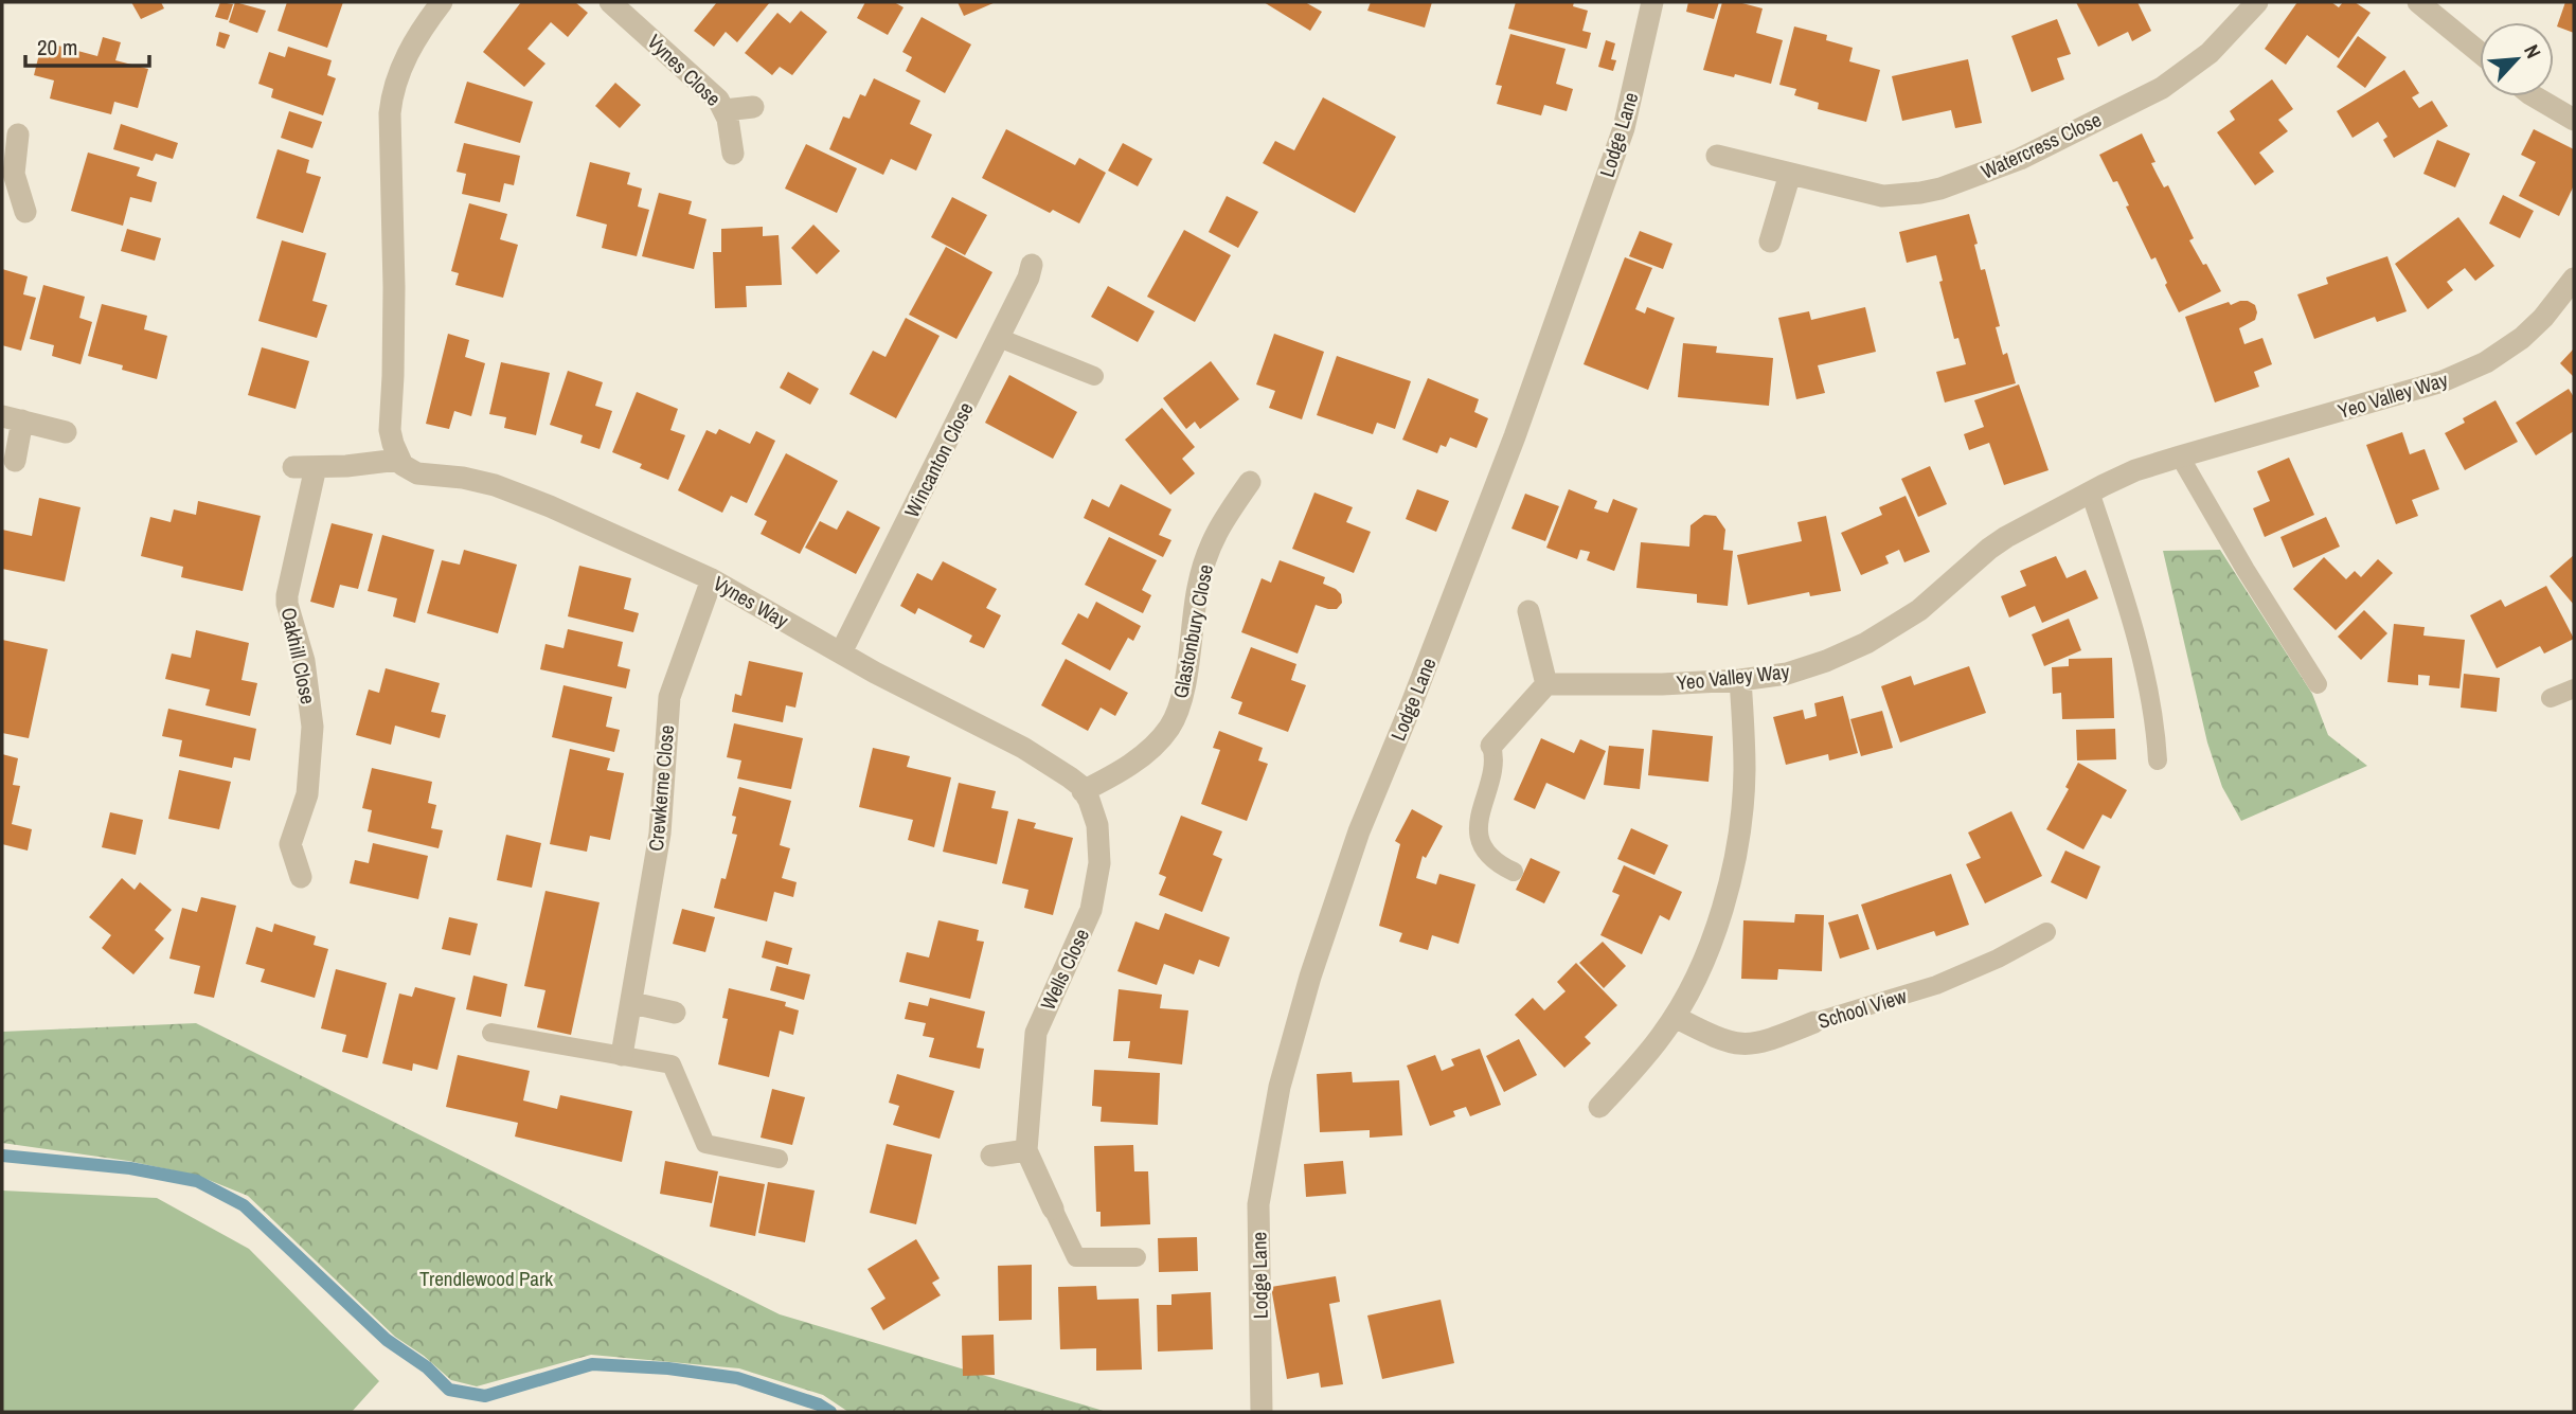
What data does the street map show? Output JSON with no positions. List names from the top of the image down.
{
  "streets": {
    "street": [
      "Vynes Close",
      "Lodge Lane",
      "Watercress Close",
      "Yeo Valley Way",
      "Wincanton Close",
      "Vynes Way",
      "Glastonbury Close",
      "Oakhill Close",
      "Crewkerne Close",
      "Wells Close",
      "School View"
    ]
  },
  "crossings": [
    ["Wincanton Close", "Vynes Way"],
    ["Vynes Way", "Glastonbury Close"],
    ["Vynes Way", "Oakhill Close"],
    ["Vynes Way", "Crewkerne Close"],
    ["Vynes Way", "Wells Close"],
    ["Glastonbury Close", "Wells Close"]
  ],
  "parks": ["Trendlewood Park"],
  "scale_bar": "20 m",
  "north": "top right"
}
